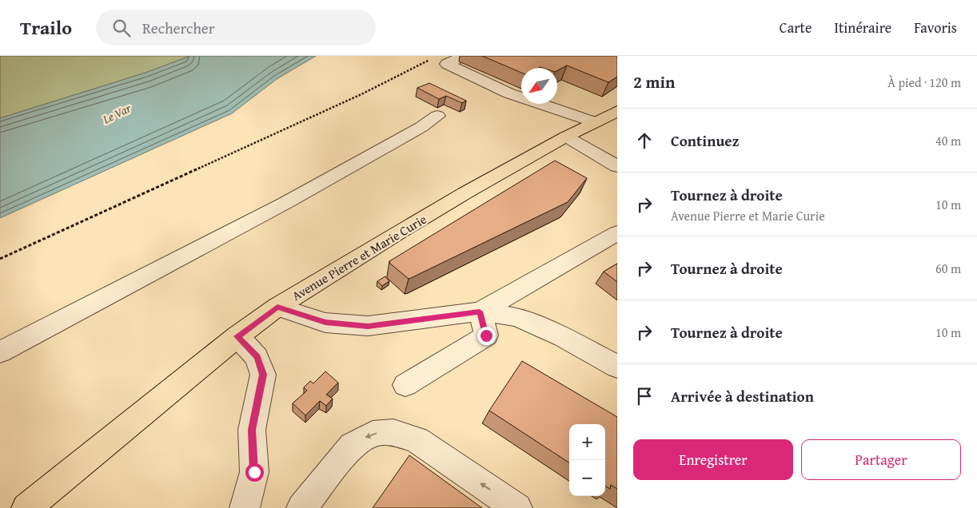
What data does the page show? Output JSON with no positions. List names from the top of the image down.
{
  "streets": {
    "main road": ["Avenue Pierre et Marie Curie"]
  },
  "water": ["Le Var"],
  "north": "bottom left",
  "page": {
    "header": "Trailo",
    "search": "Rechercher",
    "nav": ["Carte", "Itinéraire", "Favoris"],
    "heading": ["2 min", "À pied · 120 m"],
    "list": [
      ["Continuez", "40 m"],
      ["Tournez à droite", "Avenue Pierre et Marie Curie", "10 m"],
      ["Tournez à droite", "60 m"],
      ["Tournez à droite", "10 m"],
      "Arrivée à destination"
    ],
    "map_buttons": ["+", "−"],
    "buttons": ["Enregistrer", "Partager"]
  }
}
